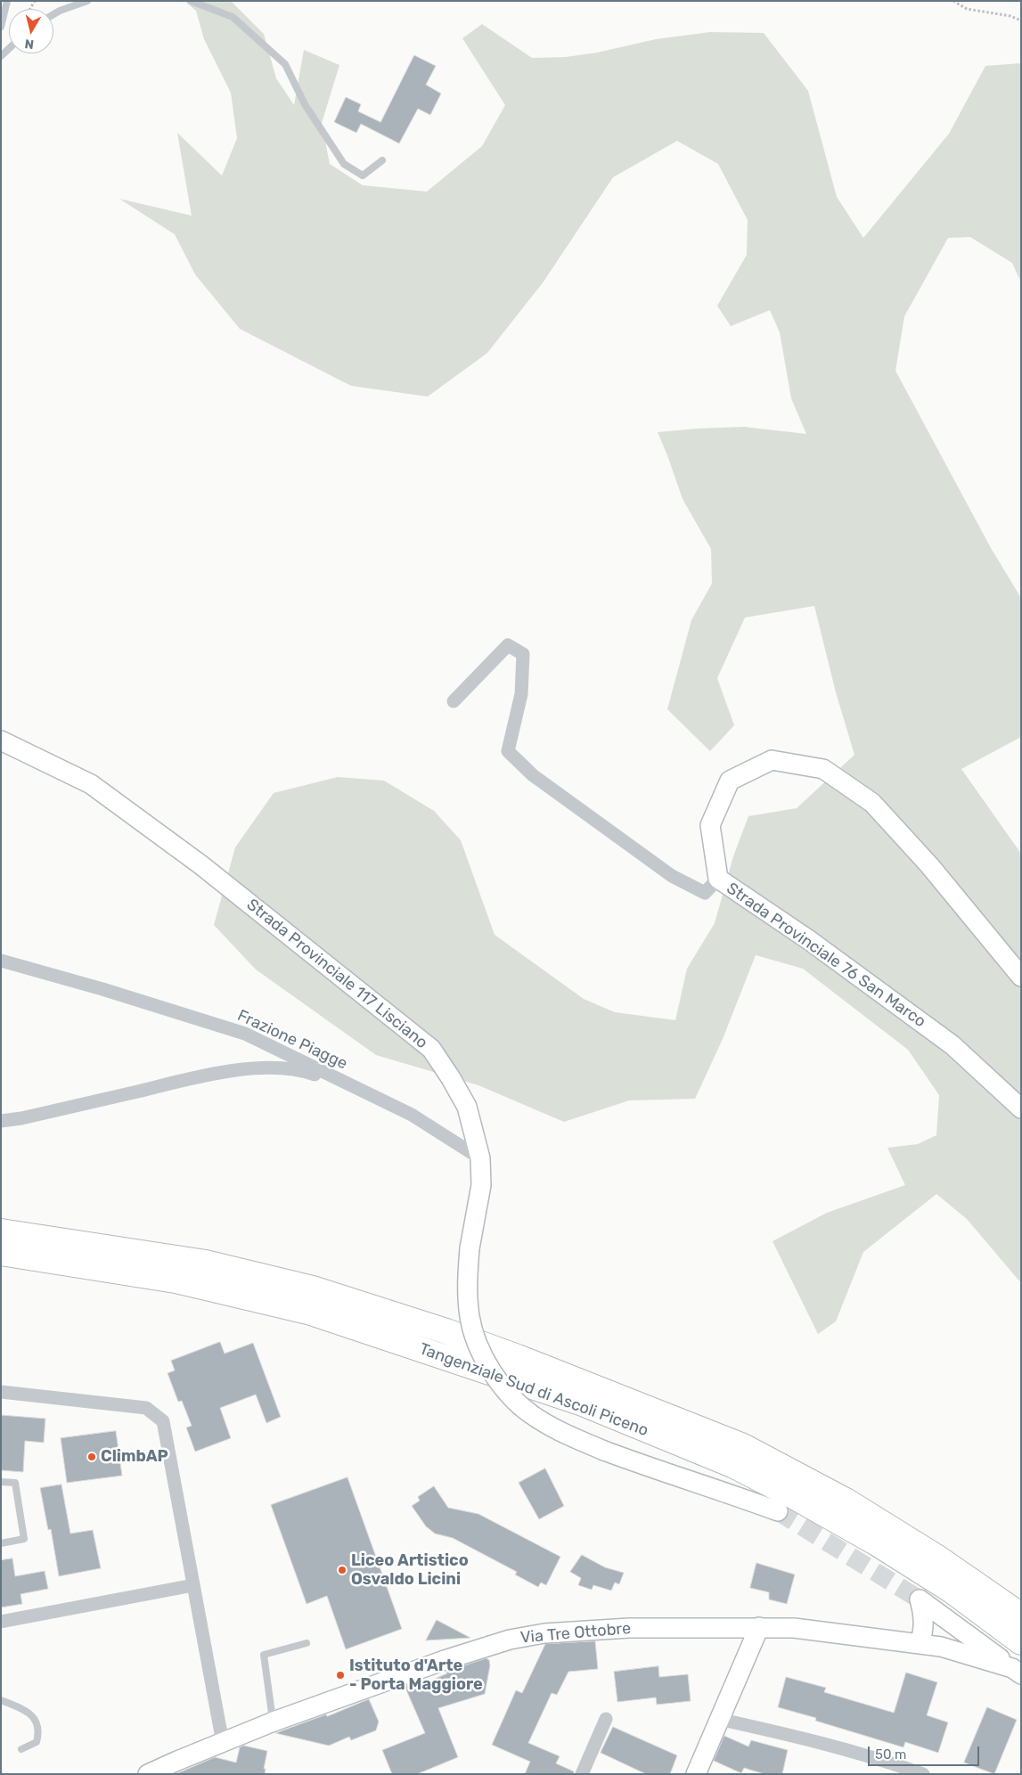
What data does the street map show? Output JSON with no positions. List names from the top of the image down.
{
  "streets": {
    "highway": ["Tangenziale Sud di Ascoli Piceno"],
    "street": [
      "Strada Provinciale 76 San Marco",
      "Strada Provinciale 117 Lisciano",
      "Frazione Piagge",
      "Via Tre Ottobre"
    ]
  },
  "crossings": [
    ["Strada Provinciale 117 Lisciano", "Frazione Piagge"]
  ],
  "places": ["ClimbAP", "Liceo Artistico Osvaldo Licini", "Istituto d'Arte - Porta Maggiore"],
  "scale_bar": "50 m",
  "north": "bottom"
}
